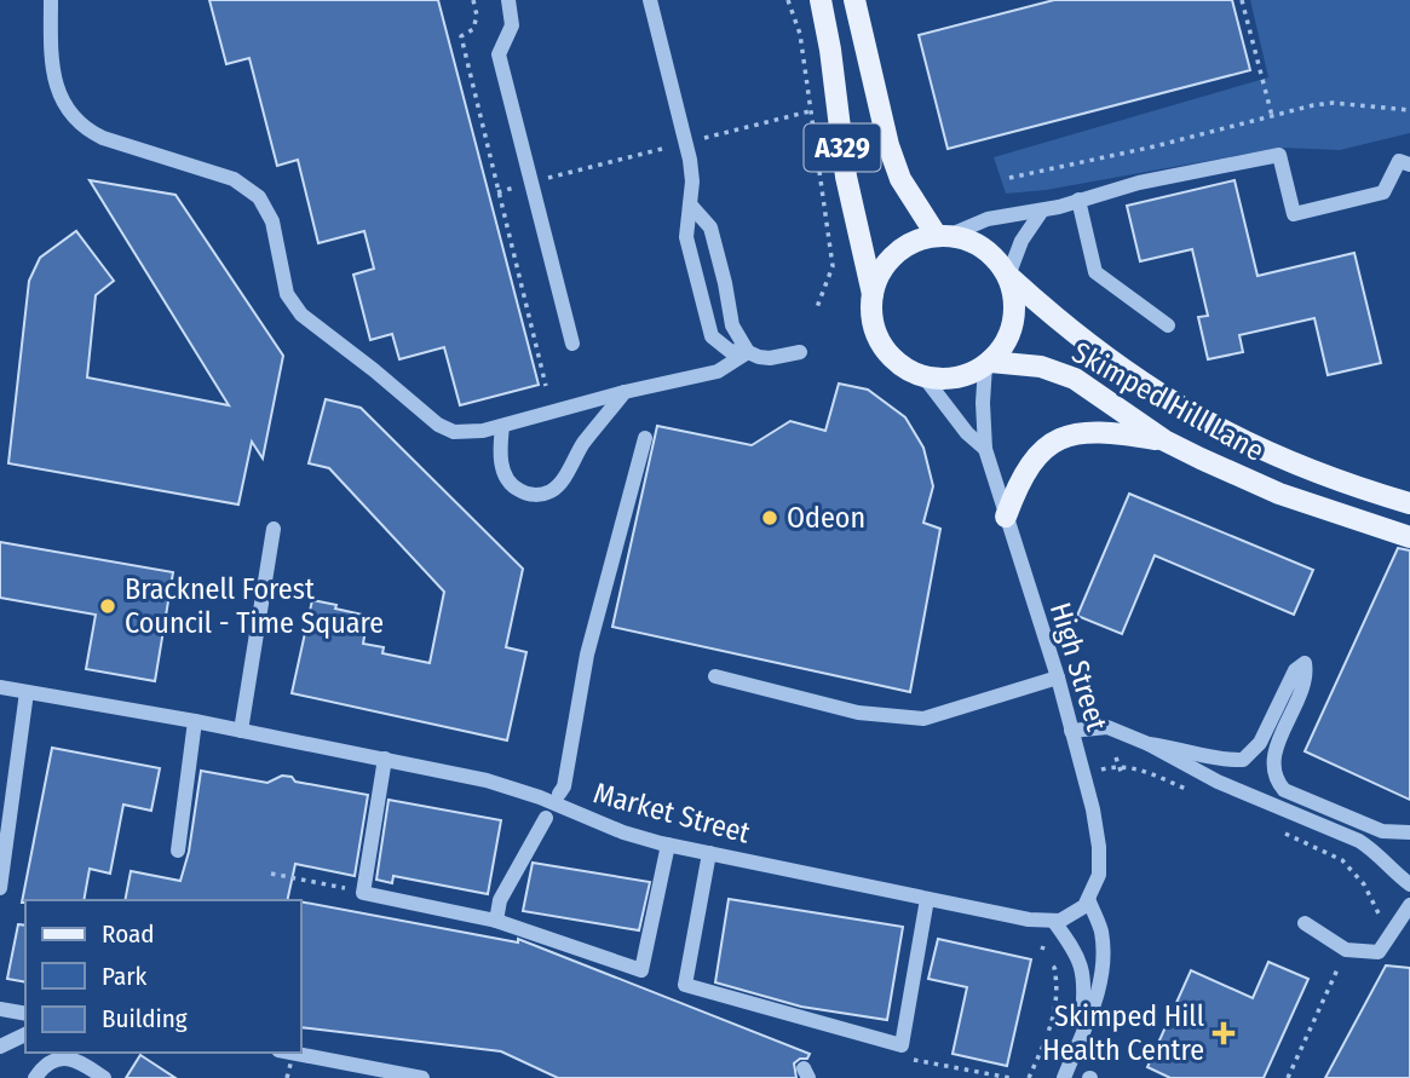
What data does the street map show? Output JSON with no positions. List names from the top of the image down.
{
  "streets": {
    "main road": ["A329", "Skimped Hill Lane"],
    "street": ["High Street", "Market Street"]
  },
  "crossings": [
    ["A329", "Skimped Hill Lane"],
    ["A329", "High Street"],
    ["Skimped Hill Lane", "High Street"]
  ],
  "places": {
    "other": ["Odeon", "Bracknell Forest Council - Time Square"],
    "health": ["Skimped Hill Health Centre"]
  },
  "legend": ["Road", "Park", "Building"]
}
